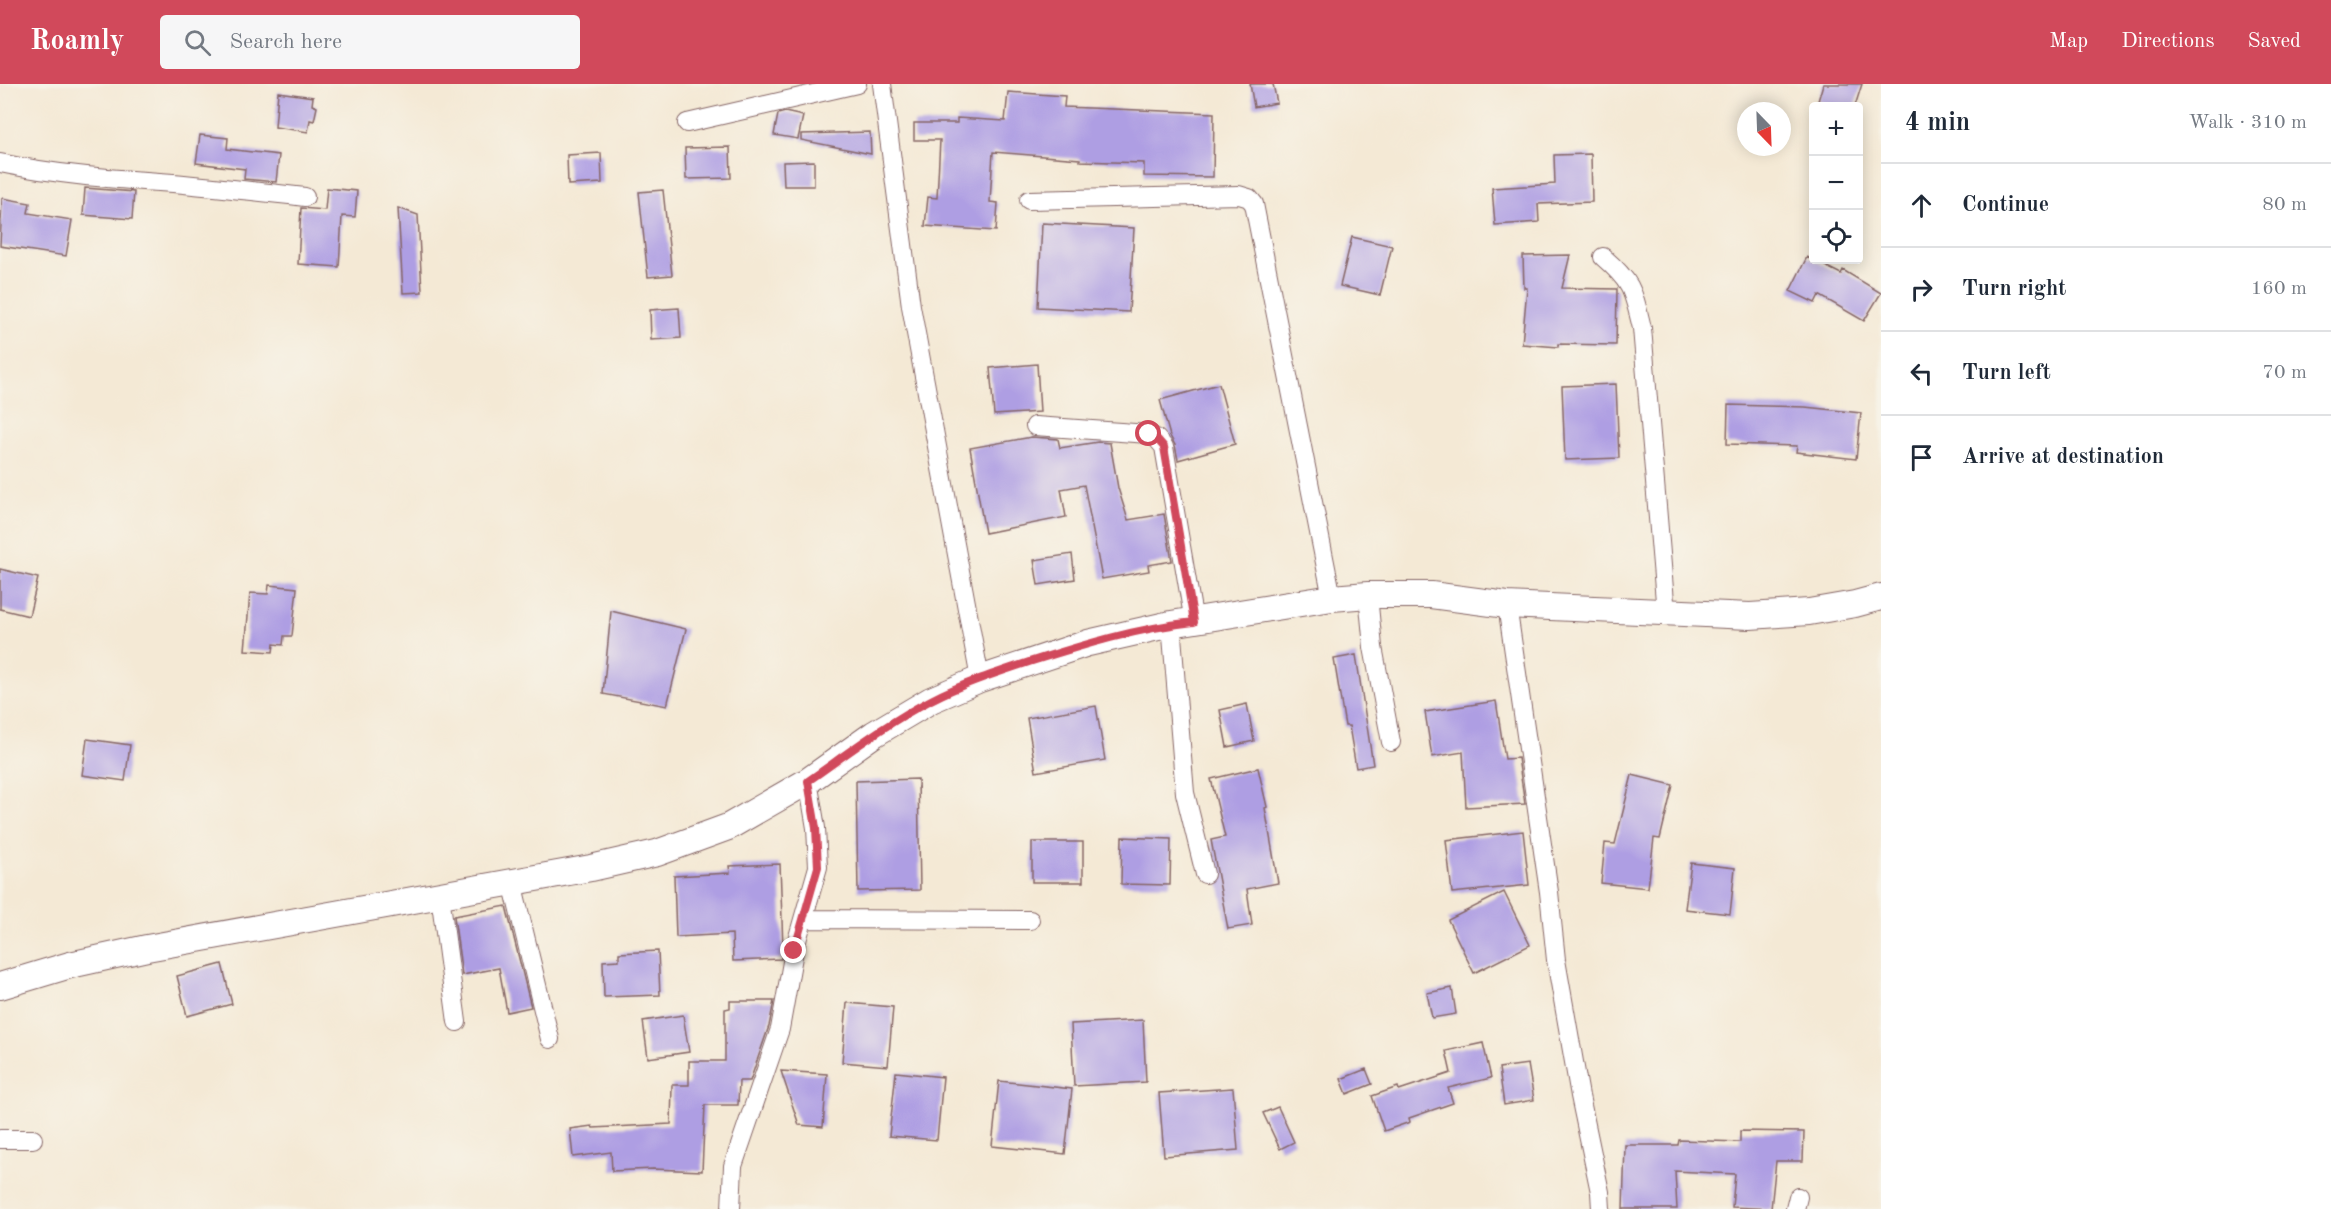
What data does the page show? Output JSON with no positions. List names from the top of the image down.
{
  "north": "bottom right",
  "page": {
    "header": "Roamly",
    "search": "Search here",
    "nav": ["Map", "Directions", "Saved"],
    "heading": ["4 min", "Walk · 310 m"],
    "map_buttons": ["+", "−"],
    "list": [
      ["Continue", "80 m"],
      ["Turn right", "160 m"],
      ["Turn left", "70 m"],
      "Arrive at destination"
    ]
  }
}
